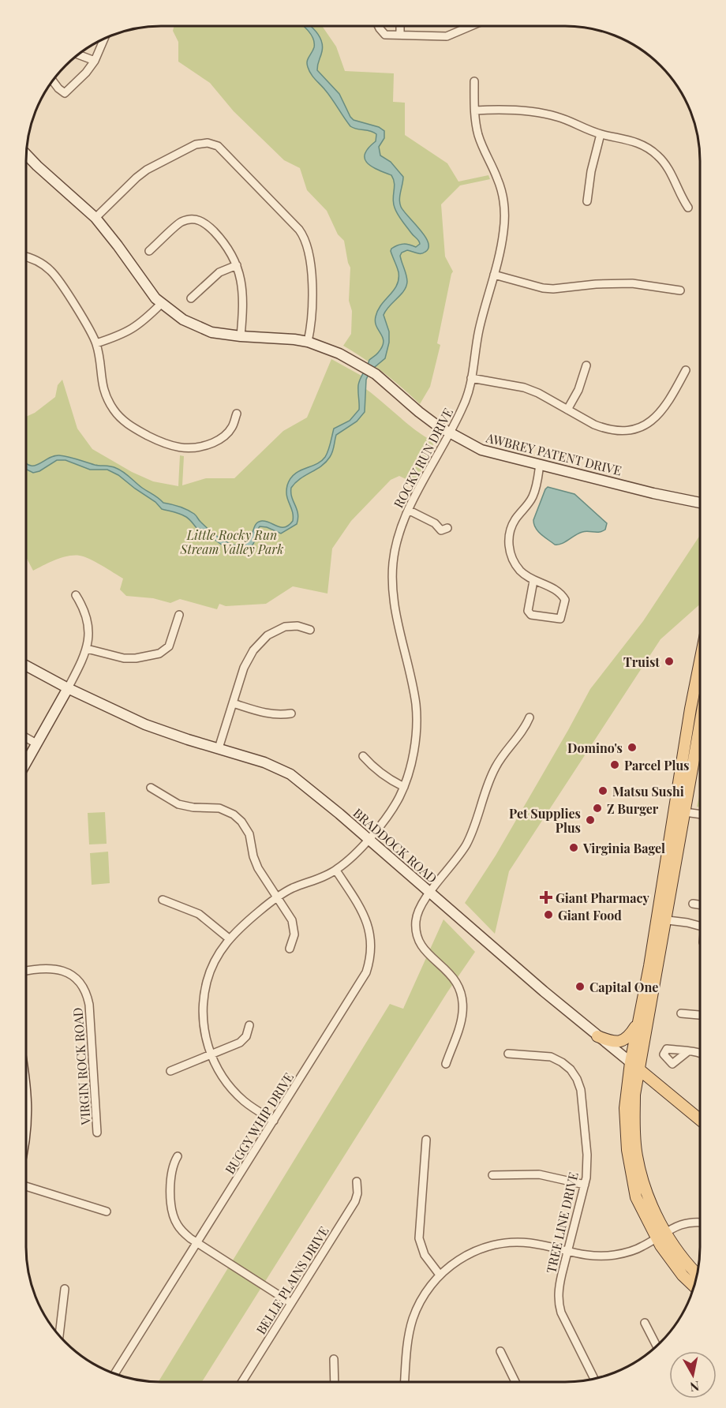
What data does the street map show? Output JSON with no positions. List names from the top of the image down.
{
  "streets": {
    "main road": ["BRADDOCK ROAD"],
    "street": [
      "AWBREY PATENT DRIVE",
      "ROCKY RUN DRIVE",
      "VIRGIN ROCK ROAD",
      "BUGGY WHIP DRIVE",
      "TREE LINE DRIVE",
      "BELLE PLAINS DRIVE"
    ]
  },
  "crossings": [
    ["AWBREY PATENT DRIVE", "ROCKY RUN DRIVE"],
    ["ROCKY RUN DRIVE", "BRADDOCK ROAD"],
    ["ROCKY RUN DRIVE", "BUGGY WHIP DRIVE"]
  ],
  "parks": ["Little Rocky Run Stream Valley Park"],
  "places": {
    "other": [
      "Truist",
      "Domino's",
      "Parcel Plus",
      "Matsu Sushi",
      "Z Burger",
      "Pet Supplies Plus",
      "Virginia Bagel",
      "Giant Food",
      "Capital One"
    ],
    "health": ["Giant Pharmacy"]
  },
  "north": "bottom"
}
